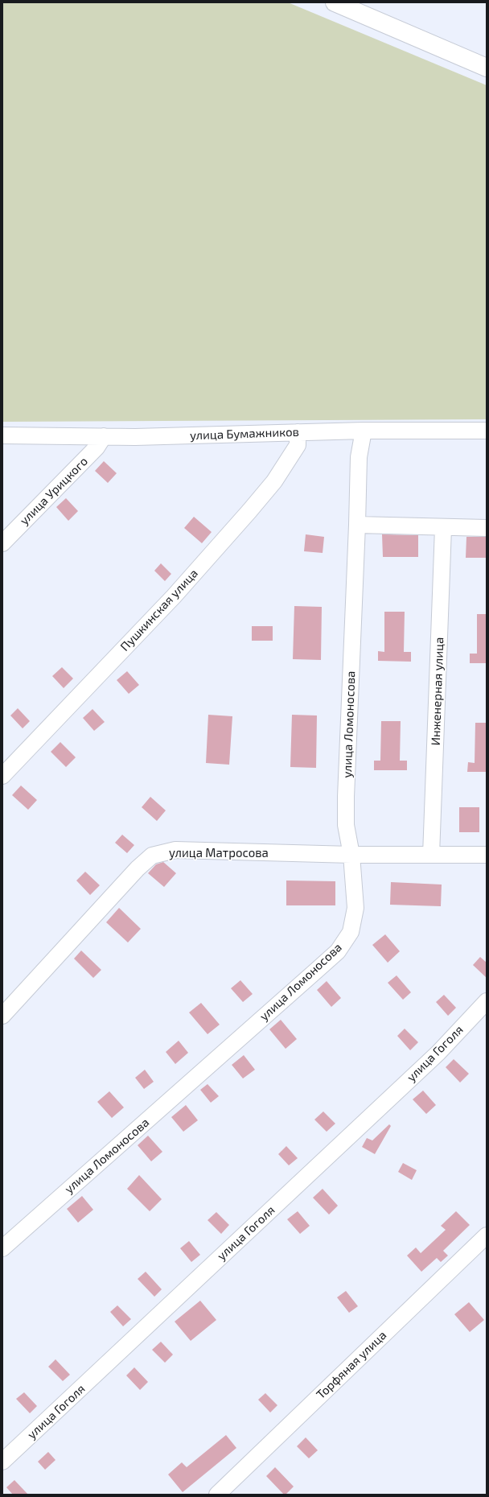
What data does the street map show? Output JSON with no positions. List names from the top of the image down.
{
  "streets": {
    "street": [
      "улица Бумажников",
      "улица Урицкого",
      "Пушкинская улица",
      "Инженерная улица",
      "улица Ломоносова",
      "улица Матросова",
      "улица Гоголя",
      "Торфяная улица"
    ]
  },
  "crossings": [
    ["улица Бумажников", "улица Урицкого"],
    ["улица Бумажников", "Пушкинская улица"],
    ["улица Бумажников", "улица Ломоносова"],
    ["Инженерная улица", "улица Матросова"],
    ["улица Ломоносова", "улица Матросова"]
  ]
}
